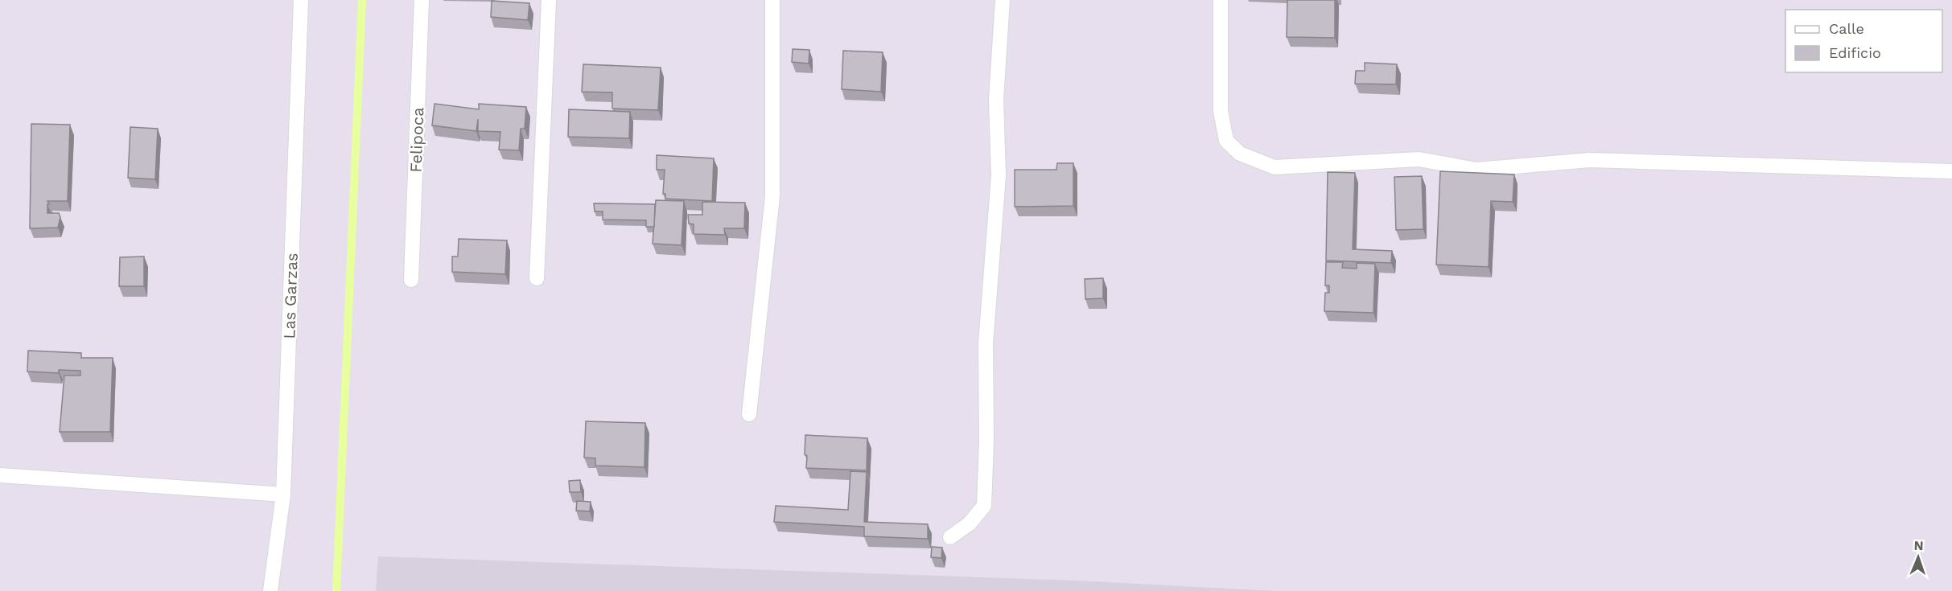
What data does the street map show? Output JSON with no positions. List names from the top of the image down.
{
  "streets": {
    "street": ["Felipoca", "Las Garzas"]
  },
  "legend": ["Calle", "Edificio"],
  "north": "top"
}
